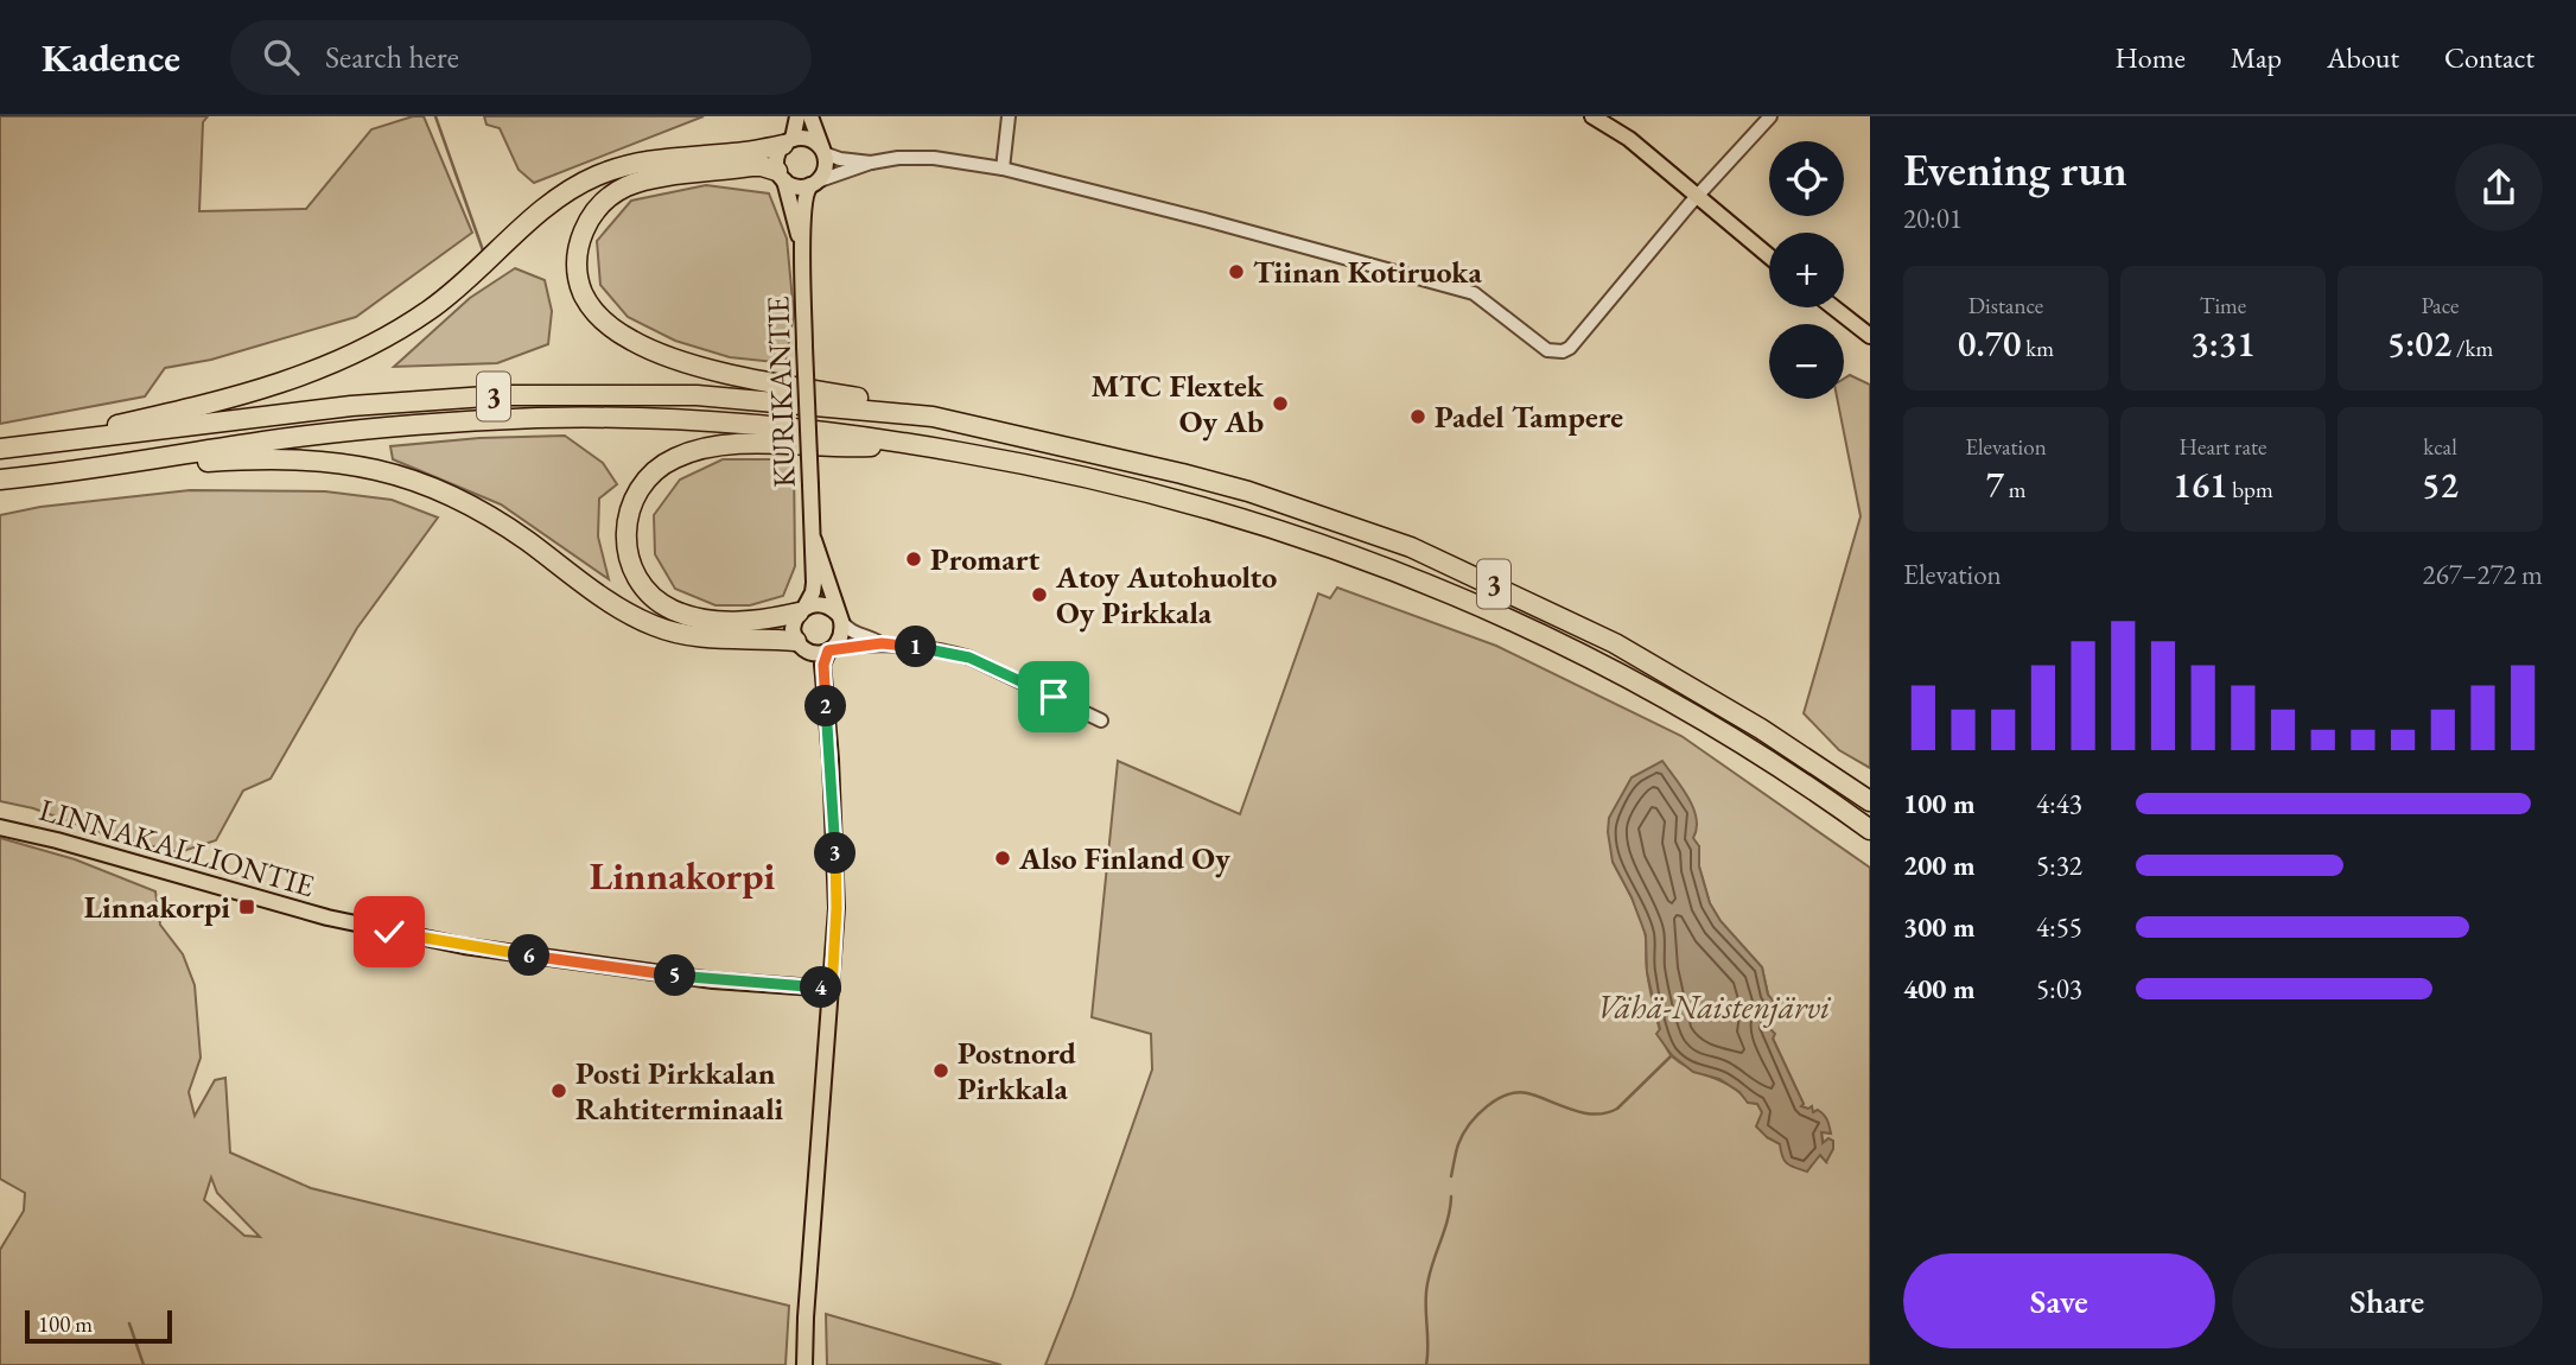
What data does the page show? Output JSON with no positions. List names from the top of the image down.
{
  "streets": {
    "highway": ["3"],
    "main road": ["KURIKANTIE", "LINNAKALLIONTIE"]
  },
  "districts": ["Linnakorpi"],
  "water": ["Vähä-Naistenjärvi"],
  "places": {
    "other": [
      "Tiinan Kotiruoka",
      "MTC Flextek Oy Ab",
      "Padel Tampere",
      "Promart",
      "Atoy Autohuolto Oy Pirkkala",
      "Also Finland Oy",
      "Postnord Pirkkala",
      "Posti Pirkkalan Rahtiterminaali"
    ],
    "transit": ["Linnakorpi"]
  },
  "scale_bar": "100 m",
  "page": {
    "header": "Kadence",
    "search": "Search here",
    "nav": [
      "Home",
      "Map",
      "About",
      "Contact"
    ],
    "heading": ["Evening run", "20:01"],
    "map_buttons": ["+", "−"],
    "stats": [
      ["Distance", "0.70 km"],
      ["Time", "3:31"],
      ["Pace", "5:02 /km"],
      ["Elevation", "7 m"],
      ["Heart rate", "161 bpm"],
      ["kcal", "52"]
    ],
    "chart": ["Elevation", "267–272 m"],
    "pins": [
      "1",
      "2",
      "3",
      "6",
      "5",
      "4"
    ],
    "list": [
      {
        "name": "100 m",
        "note": "4:43"
      },
      {
        "name": "200 m",
        "note": "5:32"
      },
      {
        "name": "300 m",
        "note": "4:55"
      },
      {
        "name": "400 m",
        "note": "5:03"
      }
    ],
    "buttons": ["Save", "Share"],
    "scale": "100 m"
  }
}
